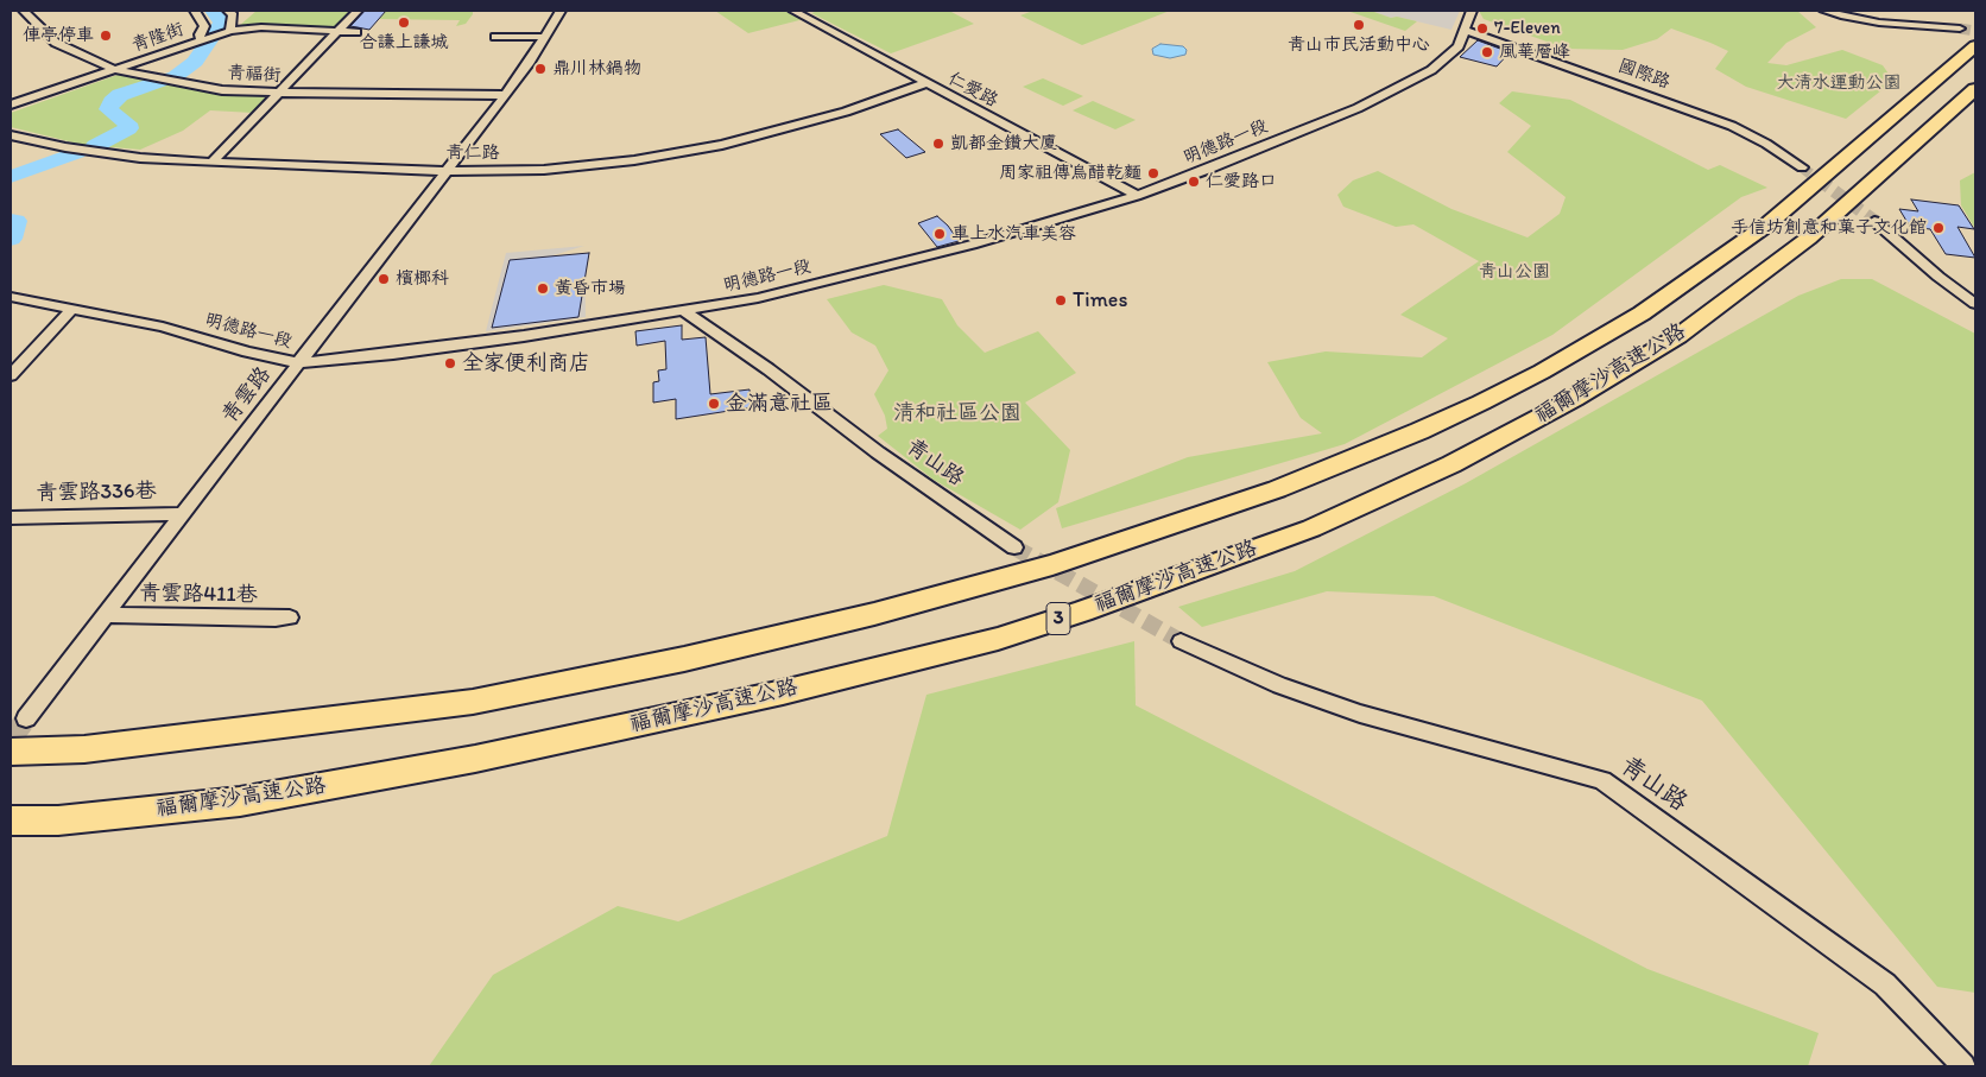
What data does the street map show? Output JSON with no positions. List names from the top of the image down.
{
  "streets": {
    "highway": ["福爾摩沙高速公路", "3"],
    "street": [
      "青隆街",
      "青福街",
      "國際路",
      "仁愛路",
      "明德路一段",
      "青仁路",
      "青雲路",
      "青山路",
      "青雲路336巷",
      "青雲路411巷"
    ]
  },
  "crossings": [
    ["青隆街", "青福街"],
    ["青福街", "青雲路"],
    ["國際路", "明德路一段"],
    ["仁愛路", "明德路一段"],
    ["仁愛路", "青仁路"],
    ["明德路一段", "青雲路"],
    ["明德路一段", "青山路"],
    ["青仁路", "青雲路"],
    ["青雲路", "青雲路336巷"],
    ["青雲路", "青雲路411巷"]
  ],
  "parks": ["大清水運動公園", "青山公園", "清和社區公園"],
  "places": [
    "合謙上謙城",
    "青山市民活動中心",
    "7-Eleven",
    "俥亭停車",
    "風華層峰",
    "鼎川林鍋物",
    "凱都金鑽大廈",
    "周家祖傳烏醋乾麵",
    "仁愛路口",
    "手信坊創意和菓子文化館",
    "車上水汽車美容",
    "檳榔科",
    "黃昏市場",
    "Times",
    "全家便利商店",
    "金滿意社區"
  ]
}
